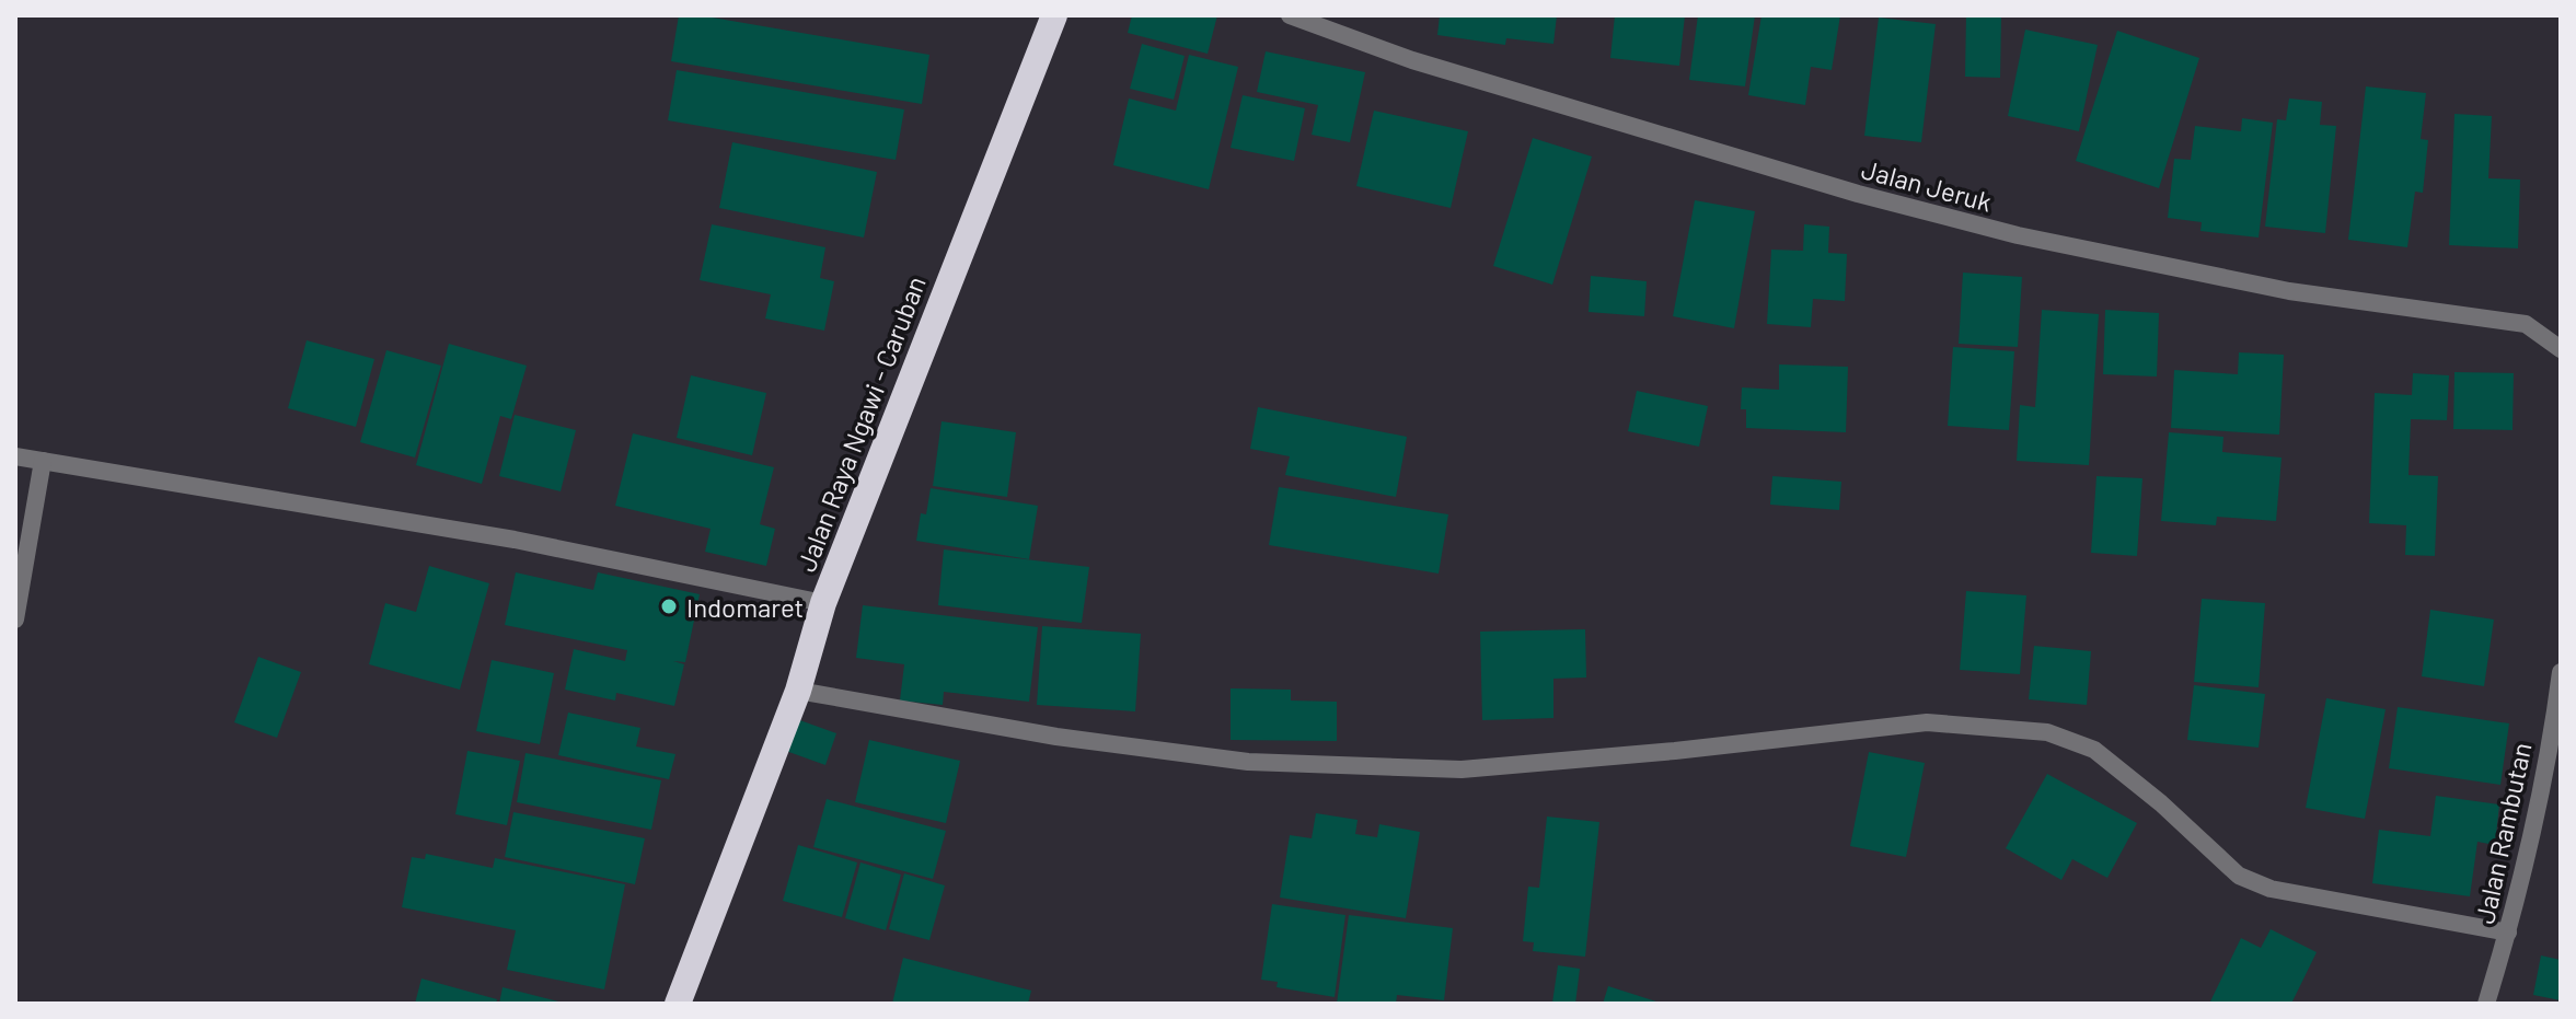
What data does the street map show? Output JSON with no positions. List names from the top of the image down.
{
  "streets": {
    "highway": ["Jalan Raya Ngawi - Caruban"],
    "street": ["Jalan Jeruk", "Jalan Rambutan"]
  },
  "places": ["Indomaret"]
}
